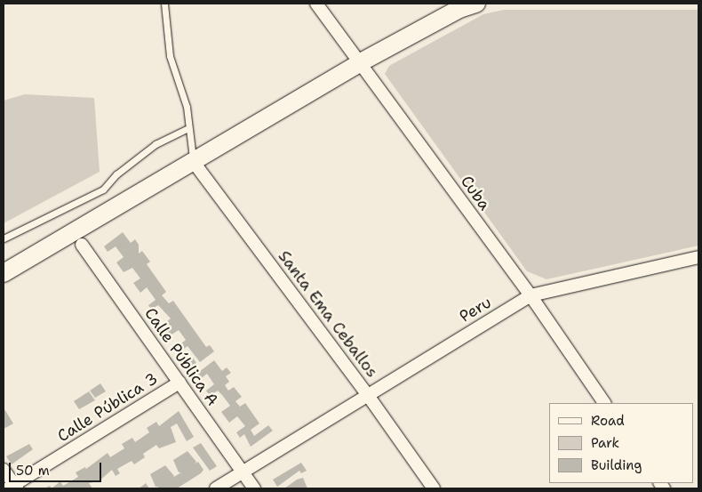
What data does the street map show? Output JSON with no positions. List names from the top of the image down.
{
  "streets": {
    "street": [
      "Cuba",
      "Peru",
      "Santa Ema Ceballos",
      "Calle Pública A",
      "Calle Pública 3"
    ]
  },
  "crossings": [
    ["Cuba", "Peru"],
    ["Peru", "Santa Ema Ceballos"],
    ["Peru", "Calle Pública A"],
    ["Calle Pública A", "Calle Pública 3"]
  ],
  "legend": ["Road", "Park", "Building"],
  "scale_bar": "50 m"
}
